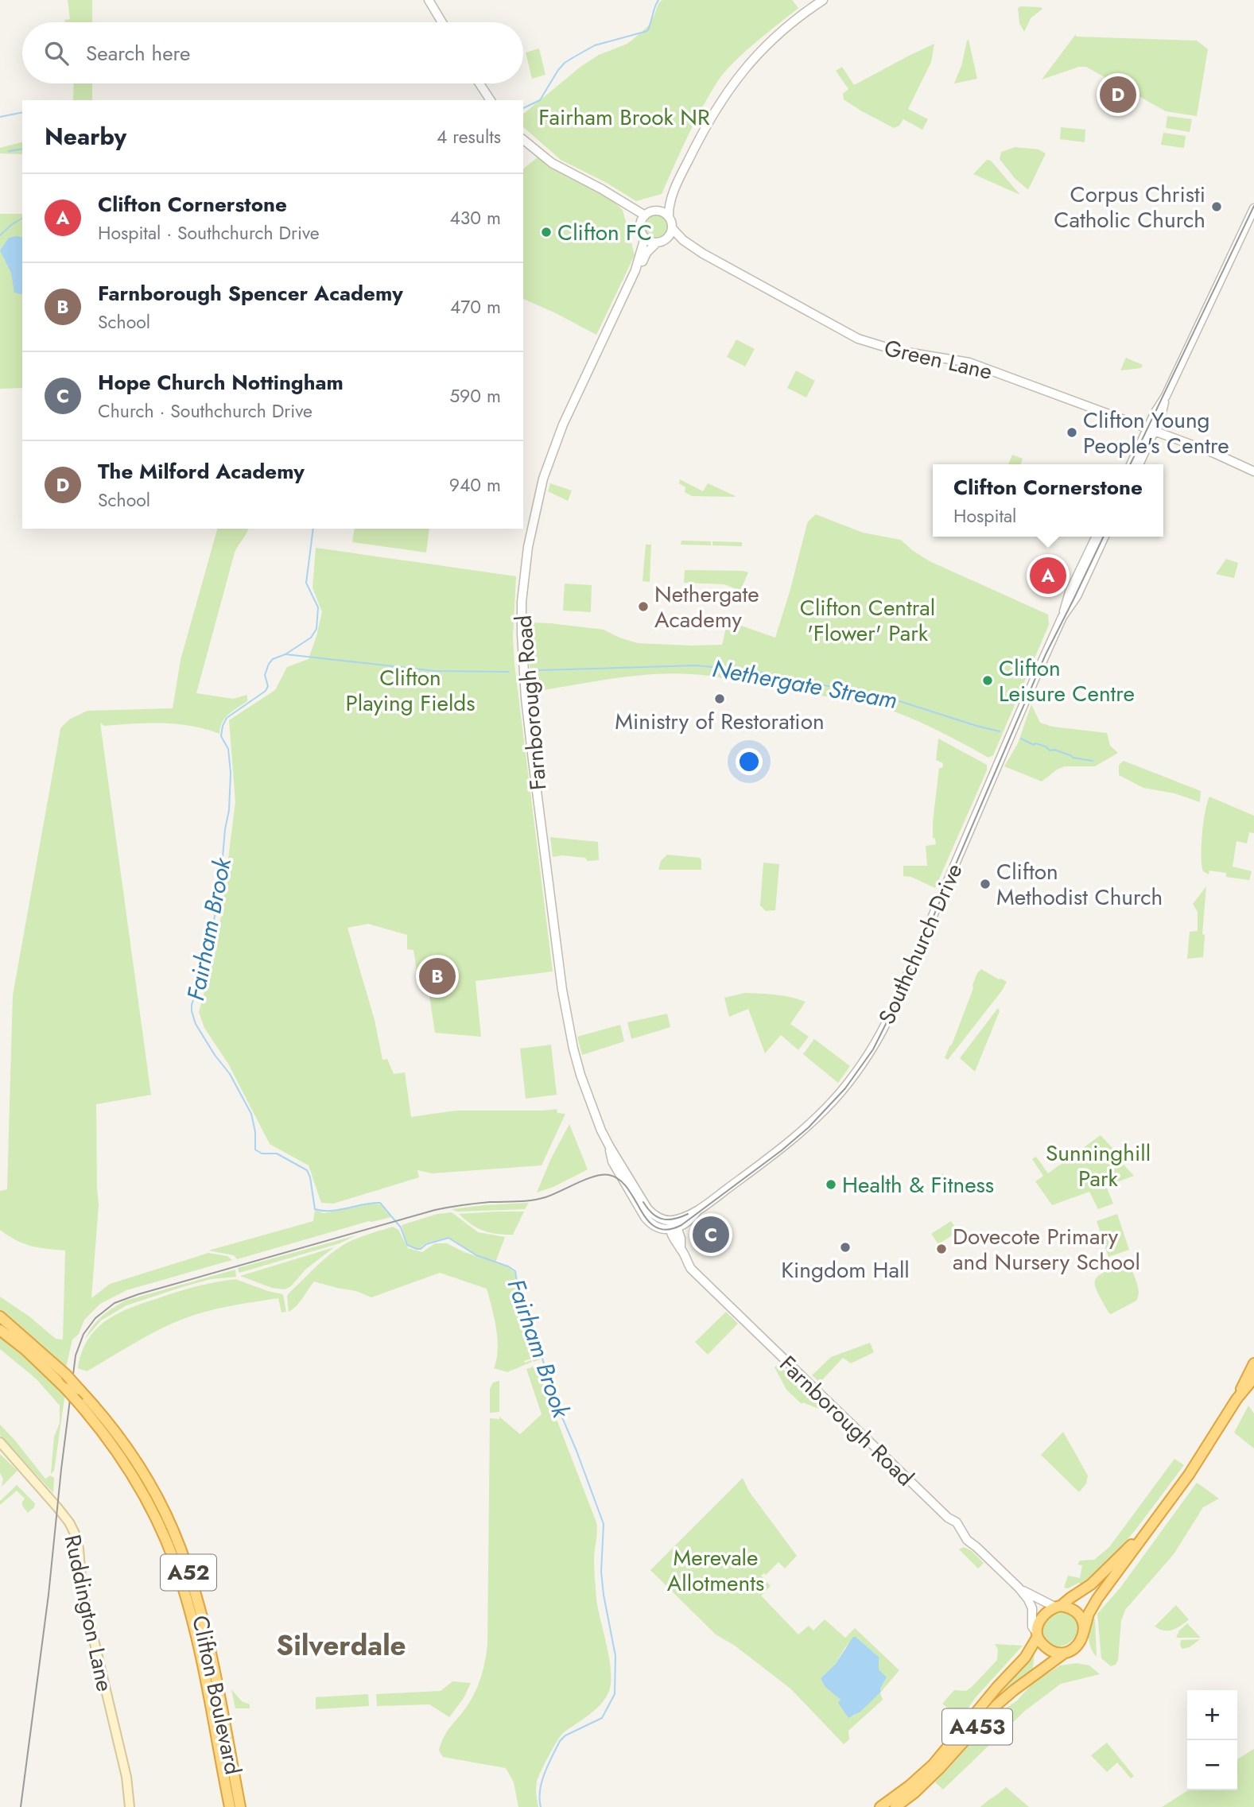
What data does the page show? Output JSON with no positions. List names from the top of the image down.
{
  "streets": {
    "highway": ["A52", "Clifton Boulevard", "A453"],
    "main road": ["Ruddington Lane"],
    "street": ["Green Lane", "Farnborough Road", "Southchurch Drive"]
  },
  "crossings": [
    ["Green Lane", "Farnborough Road"],
    ["Farnborough Road", "Southchurch Drive"],
    ["Farnborough Road", "A453"]
  ],
  "districts": ["Silverdale"],
  "water": ["Nethergate Stream", "Fairham Brook"],
  "parks": [
    "Fairham Brook NR",
    "Clifton Central 'Flower' Park",
    "Clifton Playing Fields",
    "Sunninghill Park",
    "Merevale Allotments"
  ],
  "places": [
    "Corpus Christi Catholic Church",
    "Clifton FC",
    "Clifton Young People's Centre",
    "Nethergate Academy",
    "Clifton Leisure Centre",
    "Ministry of Restoration",
    "Clifton Methodist Church",
    "Health & Fitness",
    "Kingdom Hall",
    "Dovecote Primary and Nursery School"
  ],
  "page": {
    "search": "Search here",
    "pins": [
      "D",
      "A",
      "B",
      "C"
    ],
    "heading": ["Nearby", "4 results"],
    "list": [
      {
        "mark": "A",
        "name": "Clifton Cornerstone",
        "note": "Hospital · Southchurch Drive",
        "value": "430 m"
      },
      {
        "mark": "B",
        "name": "Farnborough Spencer Academy",
        "note": "School",
        "value": "470 m"
      },
      {
        "mark": "C",
        "name": "Hope Church Nottingham",
        "note": "Church · Southchurch Drive",
        "value": "590 m"
      },
      {
        "mark": "D",
        "name": "The Milford Academy",
        "note": "School",
        "value": "940 m"
      }
    ],
    "popup": ["Clifton Cornerstone", "Hospital"],
    "map_buttons": ["+", "−"]
  }
}
